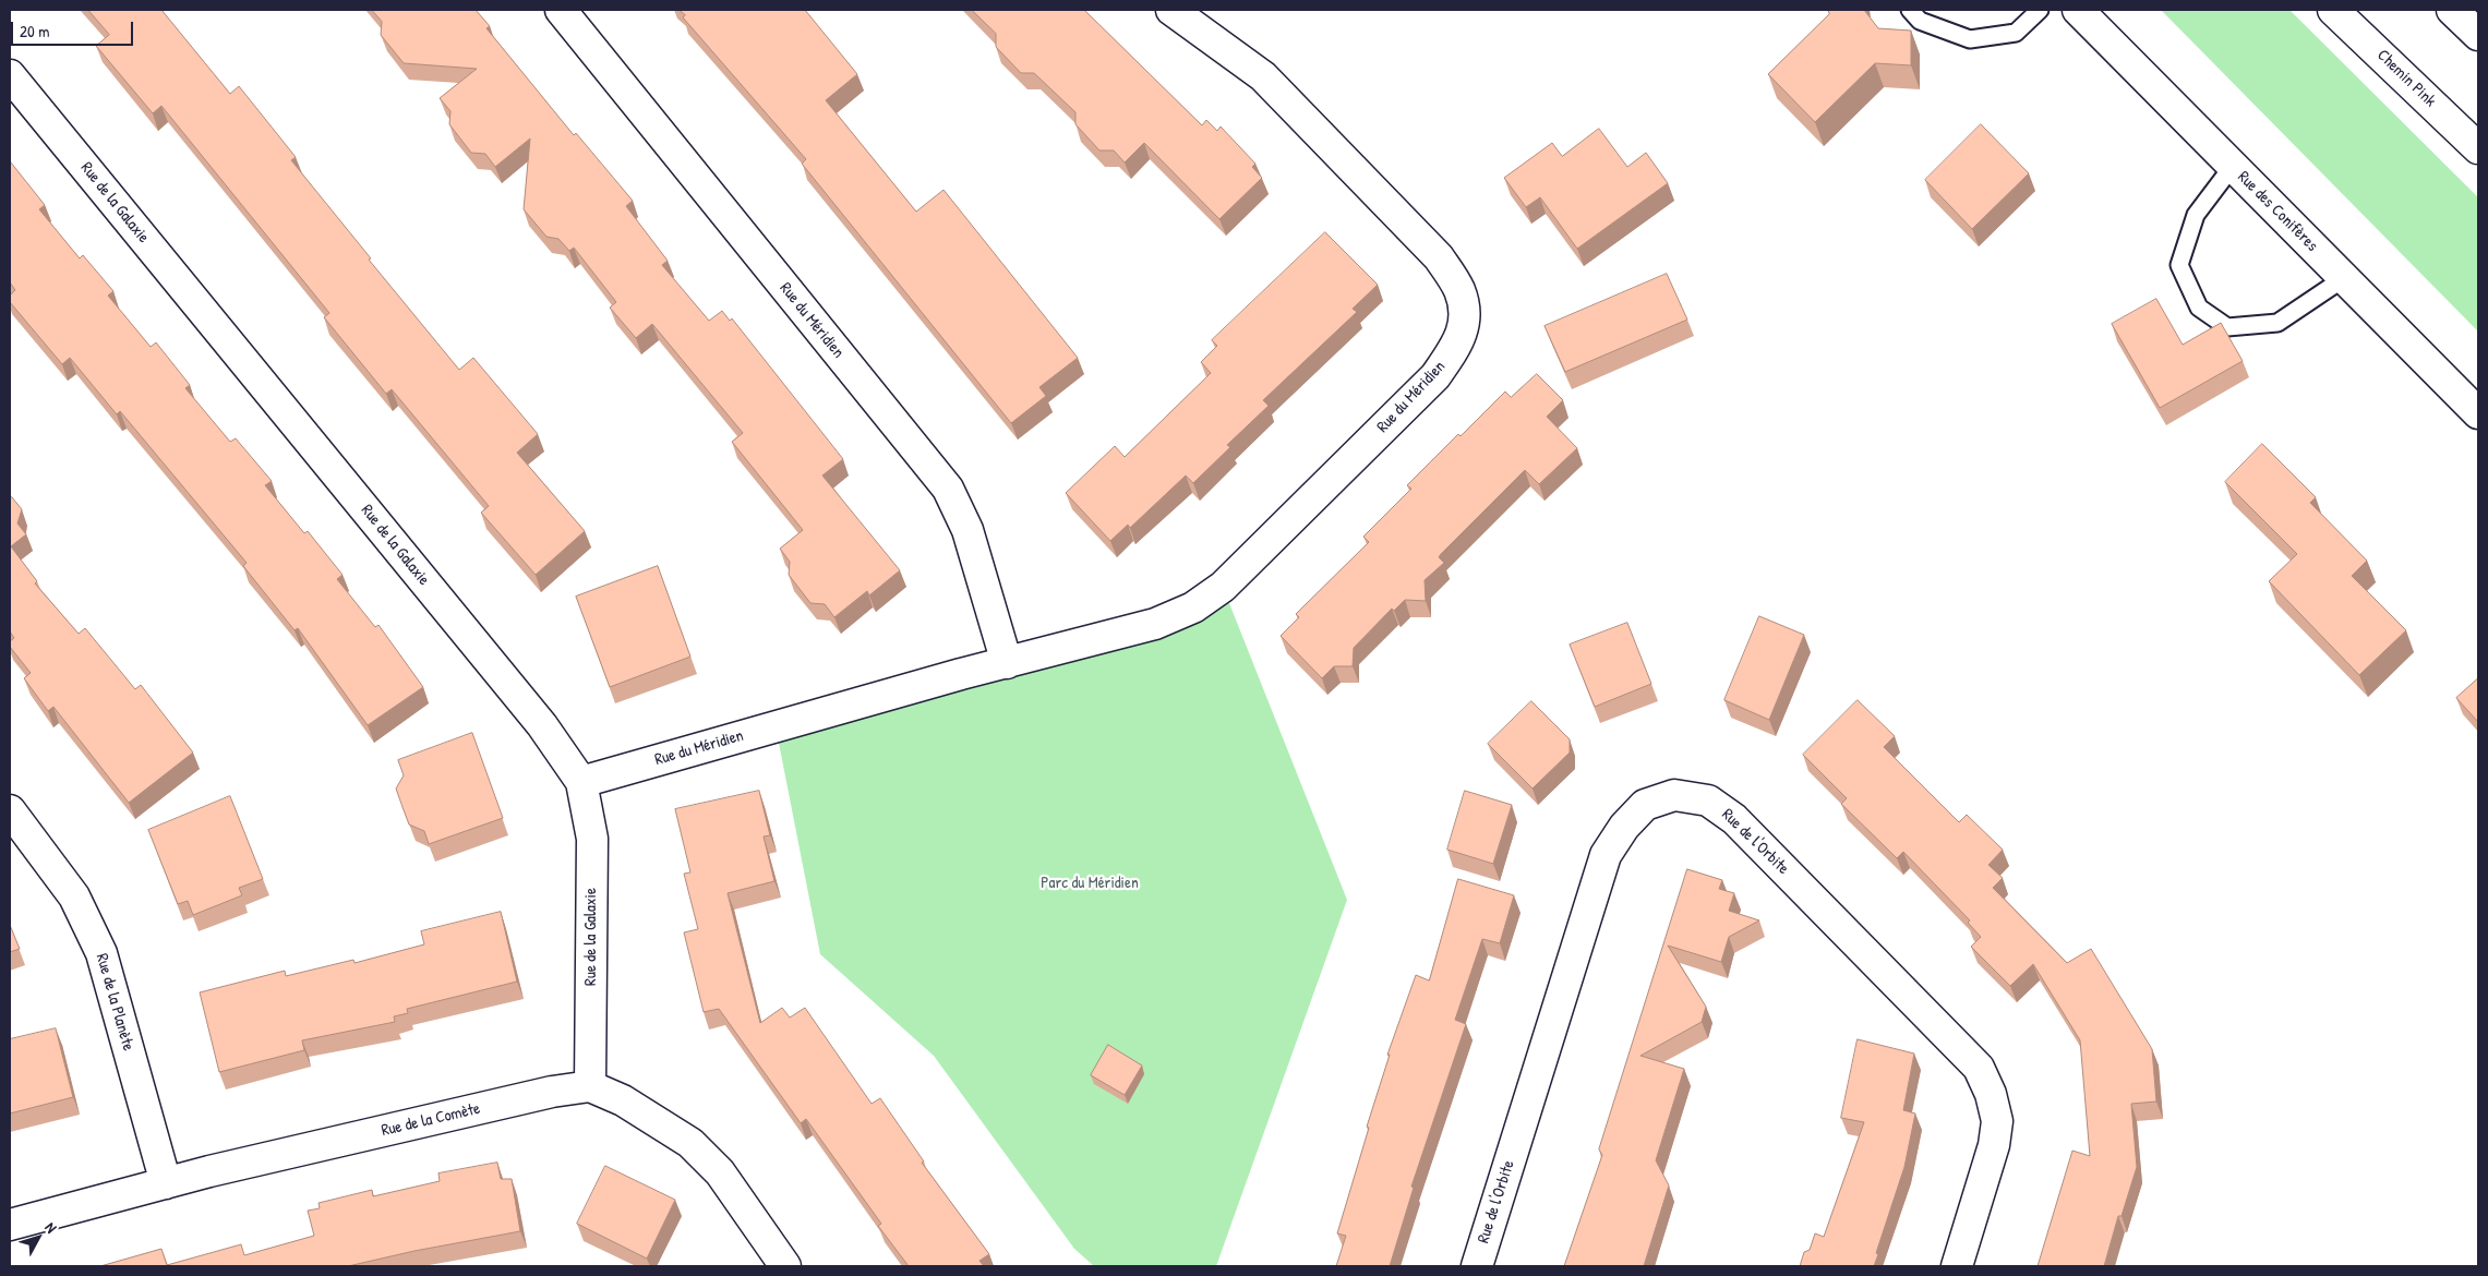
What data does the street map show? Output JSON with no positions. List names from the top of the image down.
{
  "streets": {
    "street": [
      "Chemin Pink",
      "Rue de la Galaxie",
      "Rue des Conifères",
      "Rue du Méridien",
      "Rue de l'Orbite",
      "Rue de la Planète",
      "Rue de la Comète"
    ]
  },
  "crossings": [
    ["Rue de la Galaxie", "Rue du Méridien"],
    ["Rue de la Galaxie", "Rue de la Comète"],
    ["Rue de la Planète", "Rue de la Comète"]
  ],
  "parks": ["Parc du Méridien"],
  "scale_bar": "20 m",
  "north": "top right"
}
